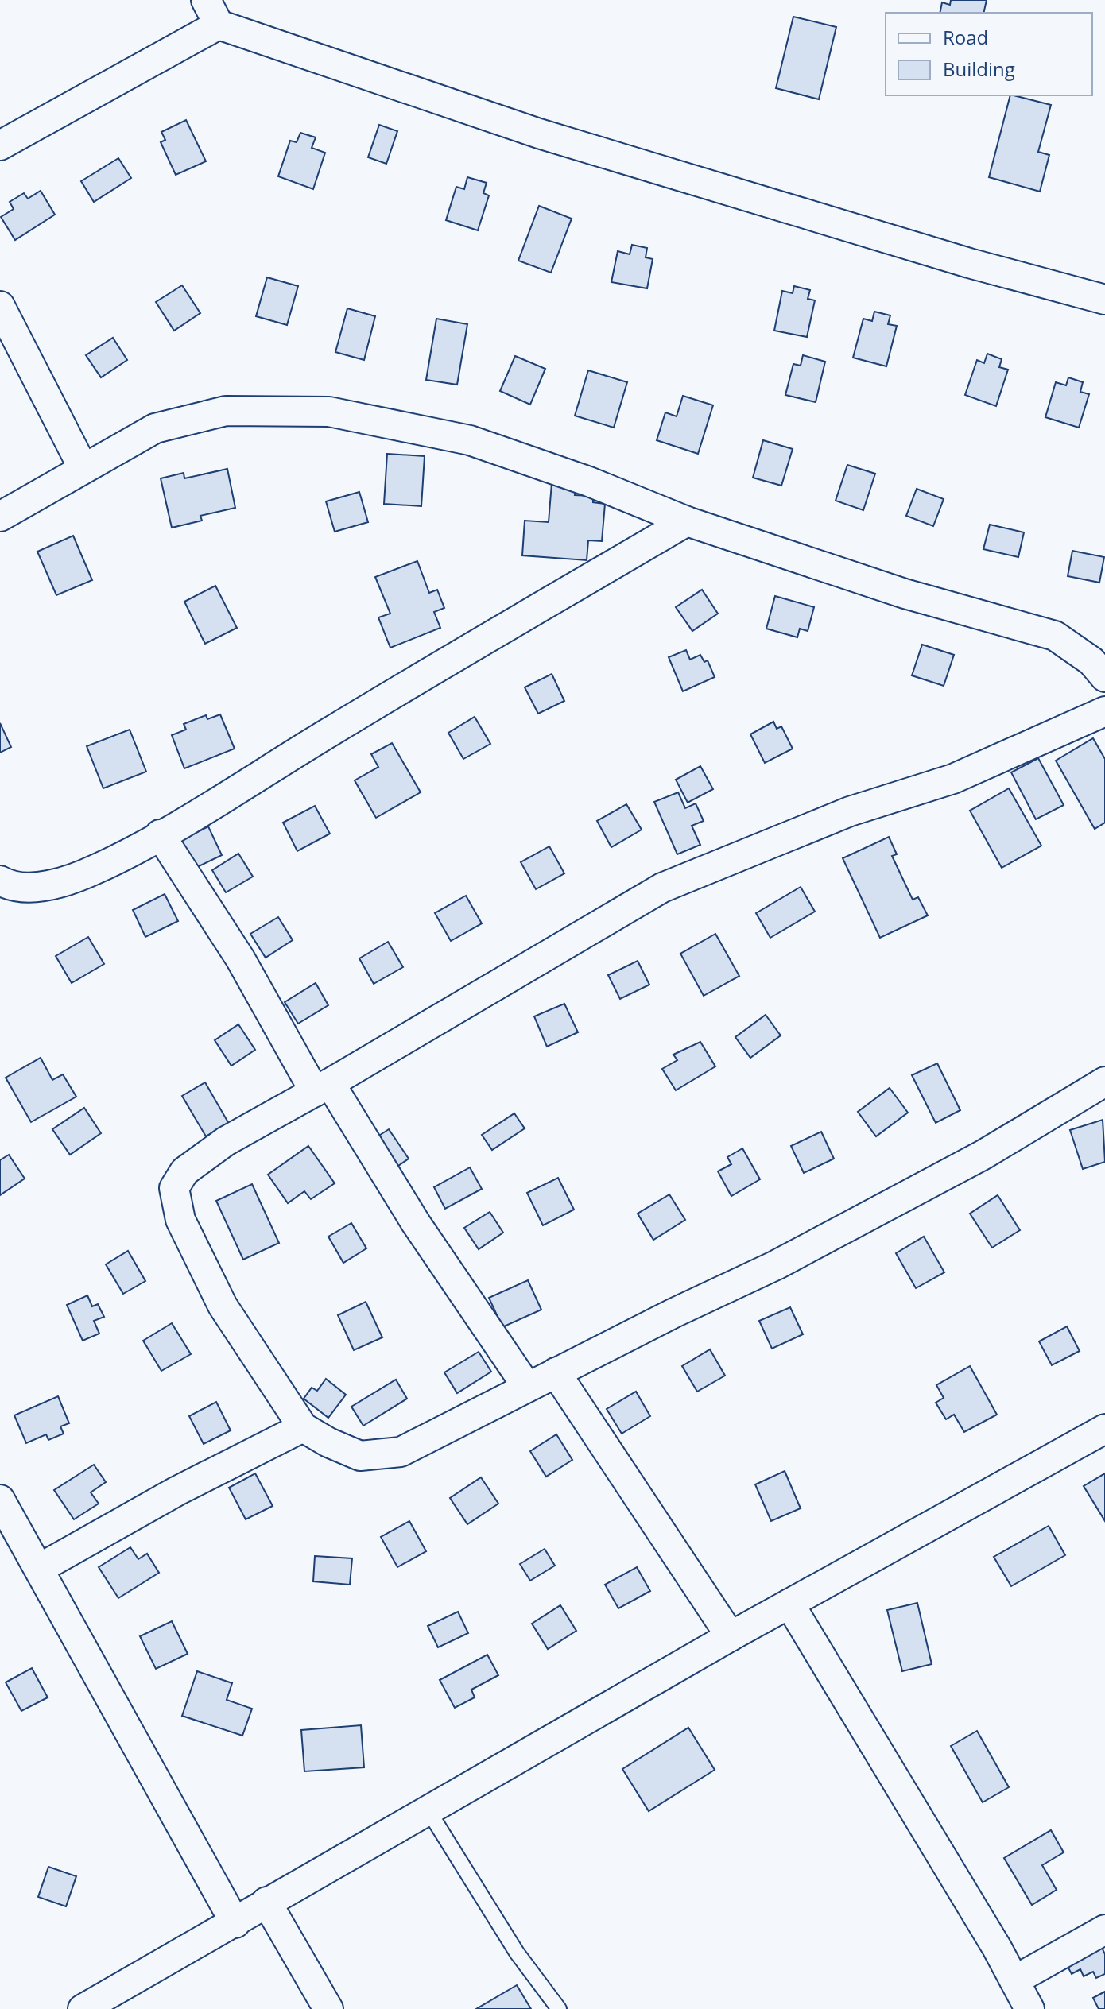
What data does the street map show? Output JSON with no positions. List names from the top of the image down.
{
  "legend": ["Road", "Building"]
}
